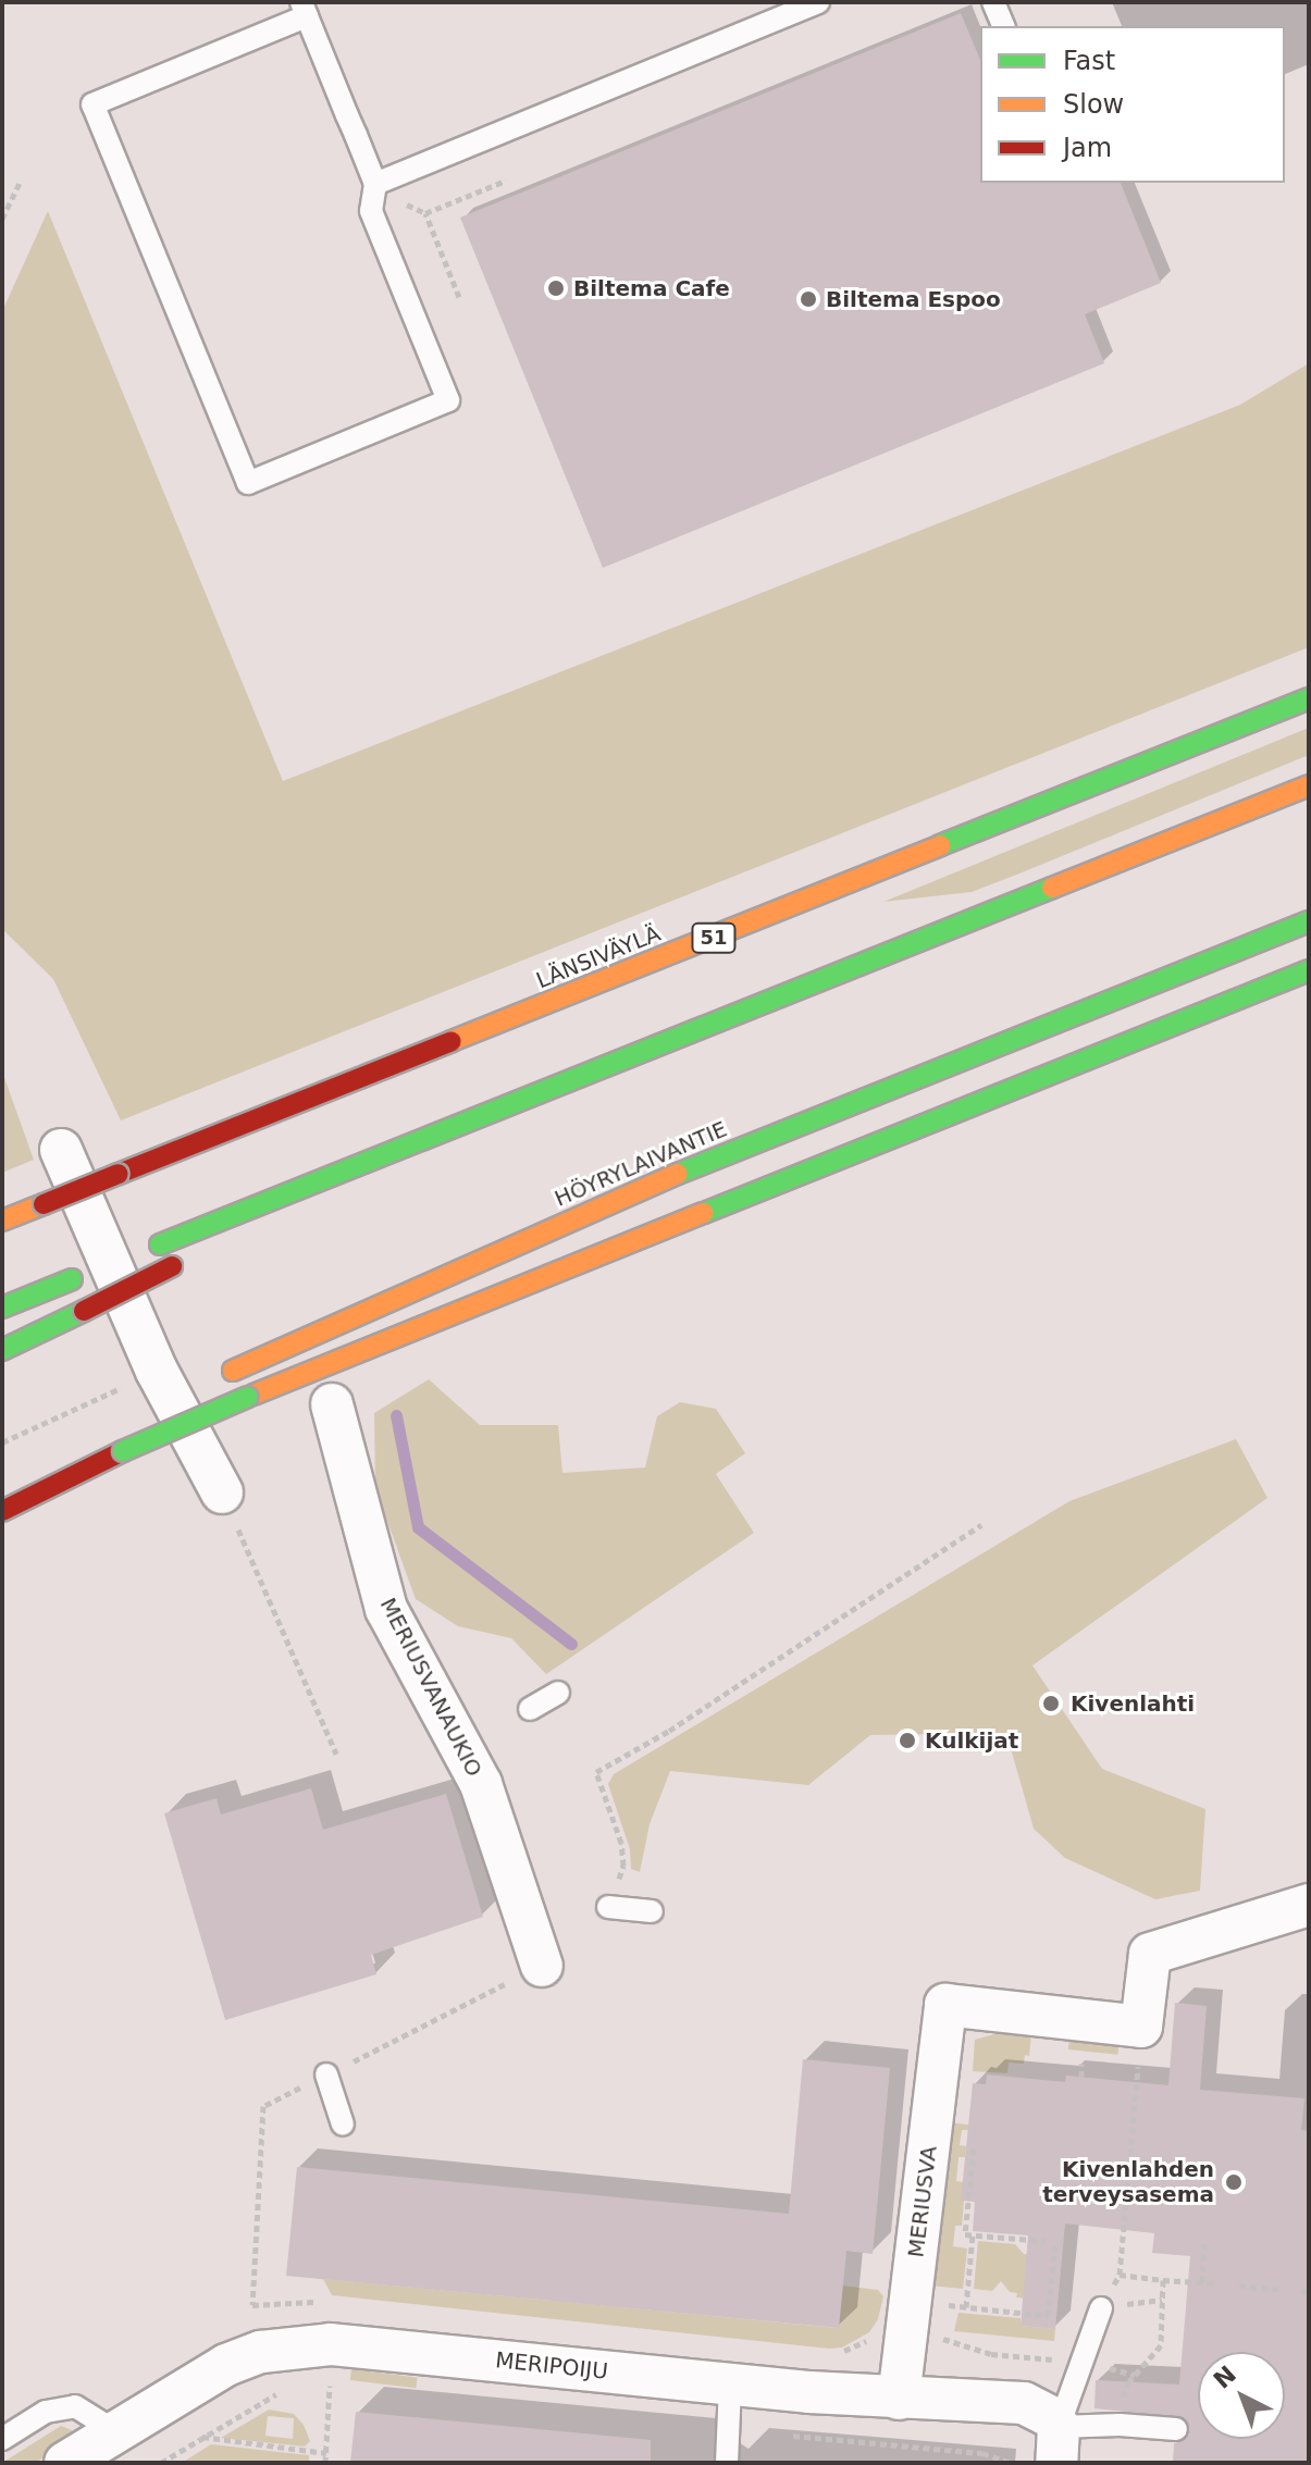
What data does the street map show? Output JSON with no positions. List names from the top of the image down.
{
  "streets": {
    "main road": ["51", "LÄNSIVÄYLÄ", "HÖYRYLAIVANTIE"],
    "street": ["MERIUSVANAUKIO", "MERIUSVA", "MERIPOIJU"]
  },
  "crossings": [
    ["MERIUSVA", "MERIPOIJU"]
  ],
  "places": [
    "Biltema Cafe",
    "Biltema Espoo",
    "Kivenlahti",
    "Kulkijat",
    "Kivenlahden terveysasema"
  ],
  "legend": ["Fast", "Slow", "Jam"],
  "north": "top left"
}
